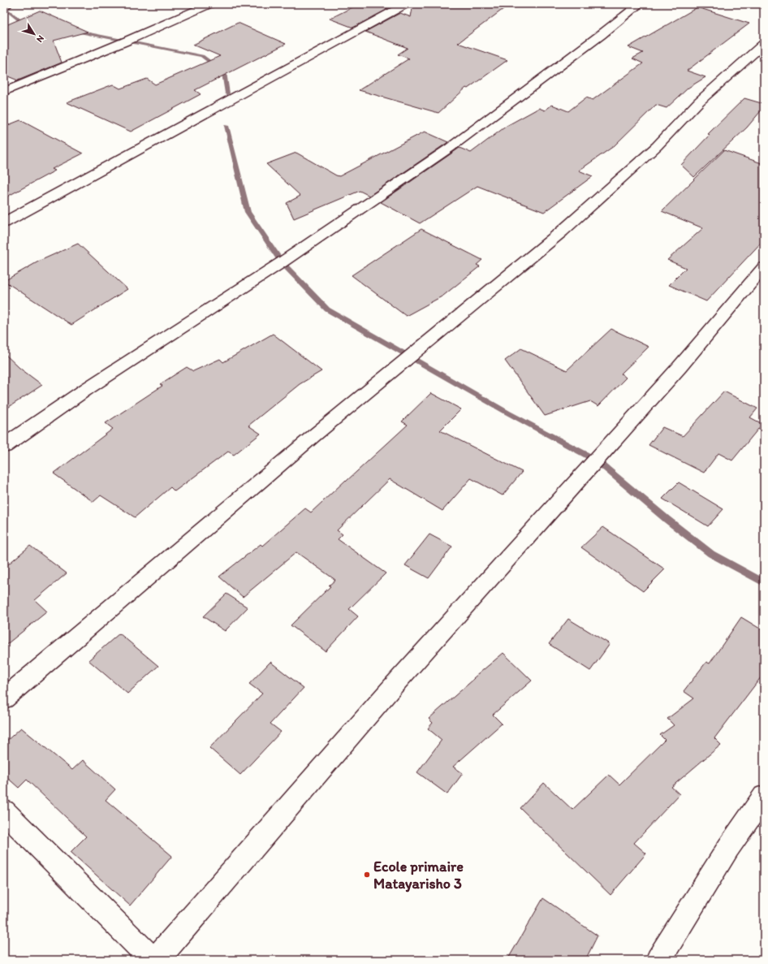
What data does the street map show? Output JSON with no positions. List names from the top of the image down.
{
  "places": ["Ecole primaire Matayarisho 3"],
  "north": "bottom right"
}
